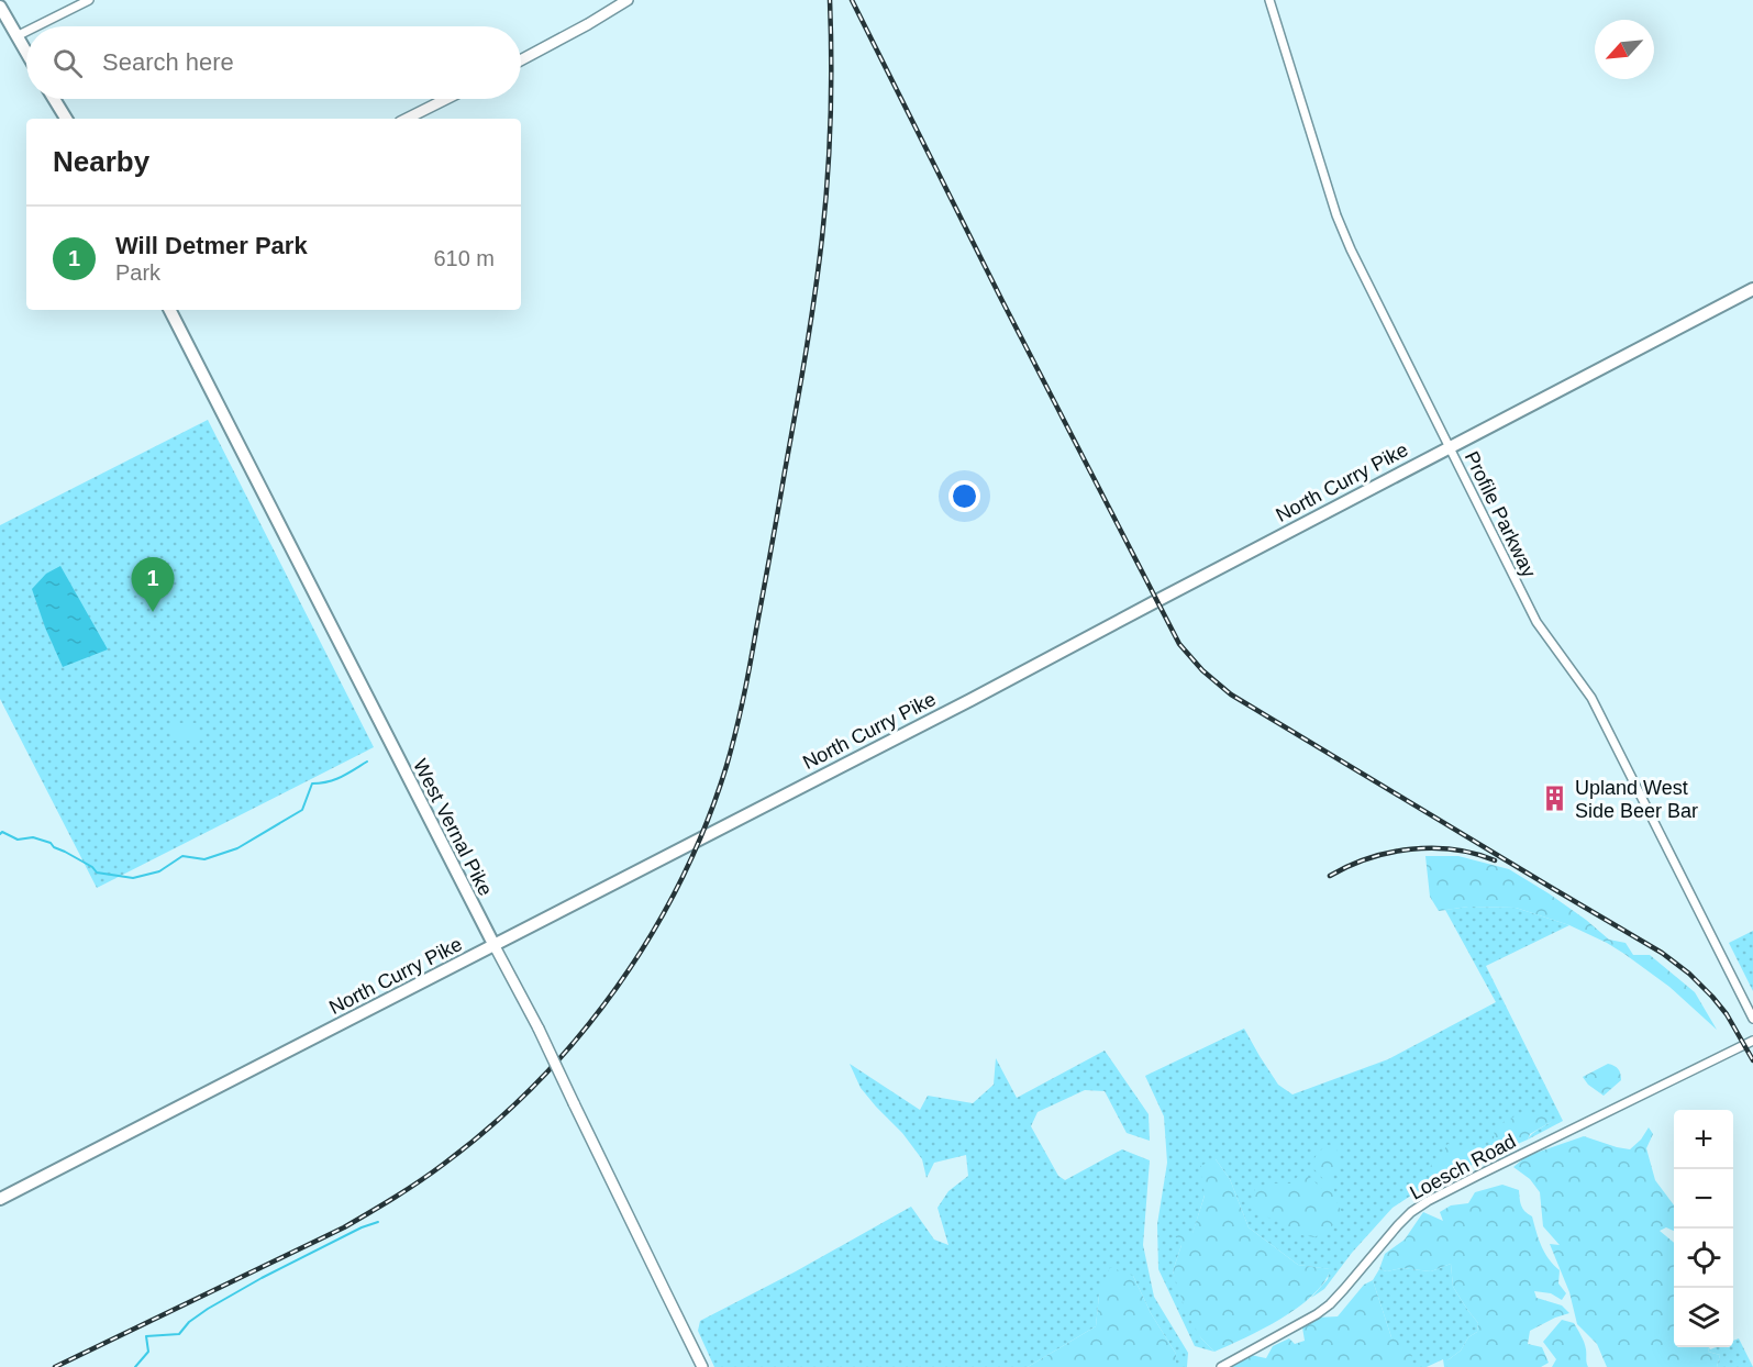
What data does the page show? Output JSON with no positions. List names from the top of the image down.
{
  "streets": {
    "main road": ["North Curry Pike", "West Vernal Pike"],
    "street": ["Profile Parkway", "Loesch Road"]
  },
  "crossings": [
    ["North Curry Pike", "Profile Parkway"],
    ["North Curry Pike", "West Vernal Pike"]
  ],
  "places": {
    "building": ["Upland West Side Beer Bar"]
  },
  "north": "bottom left",
  "page": {
    "search": "Search here",
    "heading": "Nearby",
    "list": [
      {
        "mark": "1",
        "name": "Will Detmer Park",
        "note": "Park",
        "value": "610 m"
      }
    ],
    "pins": "1",
    "map_buttons": ["+", "−"]
  }
}
